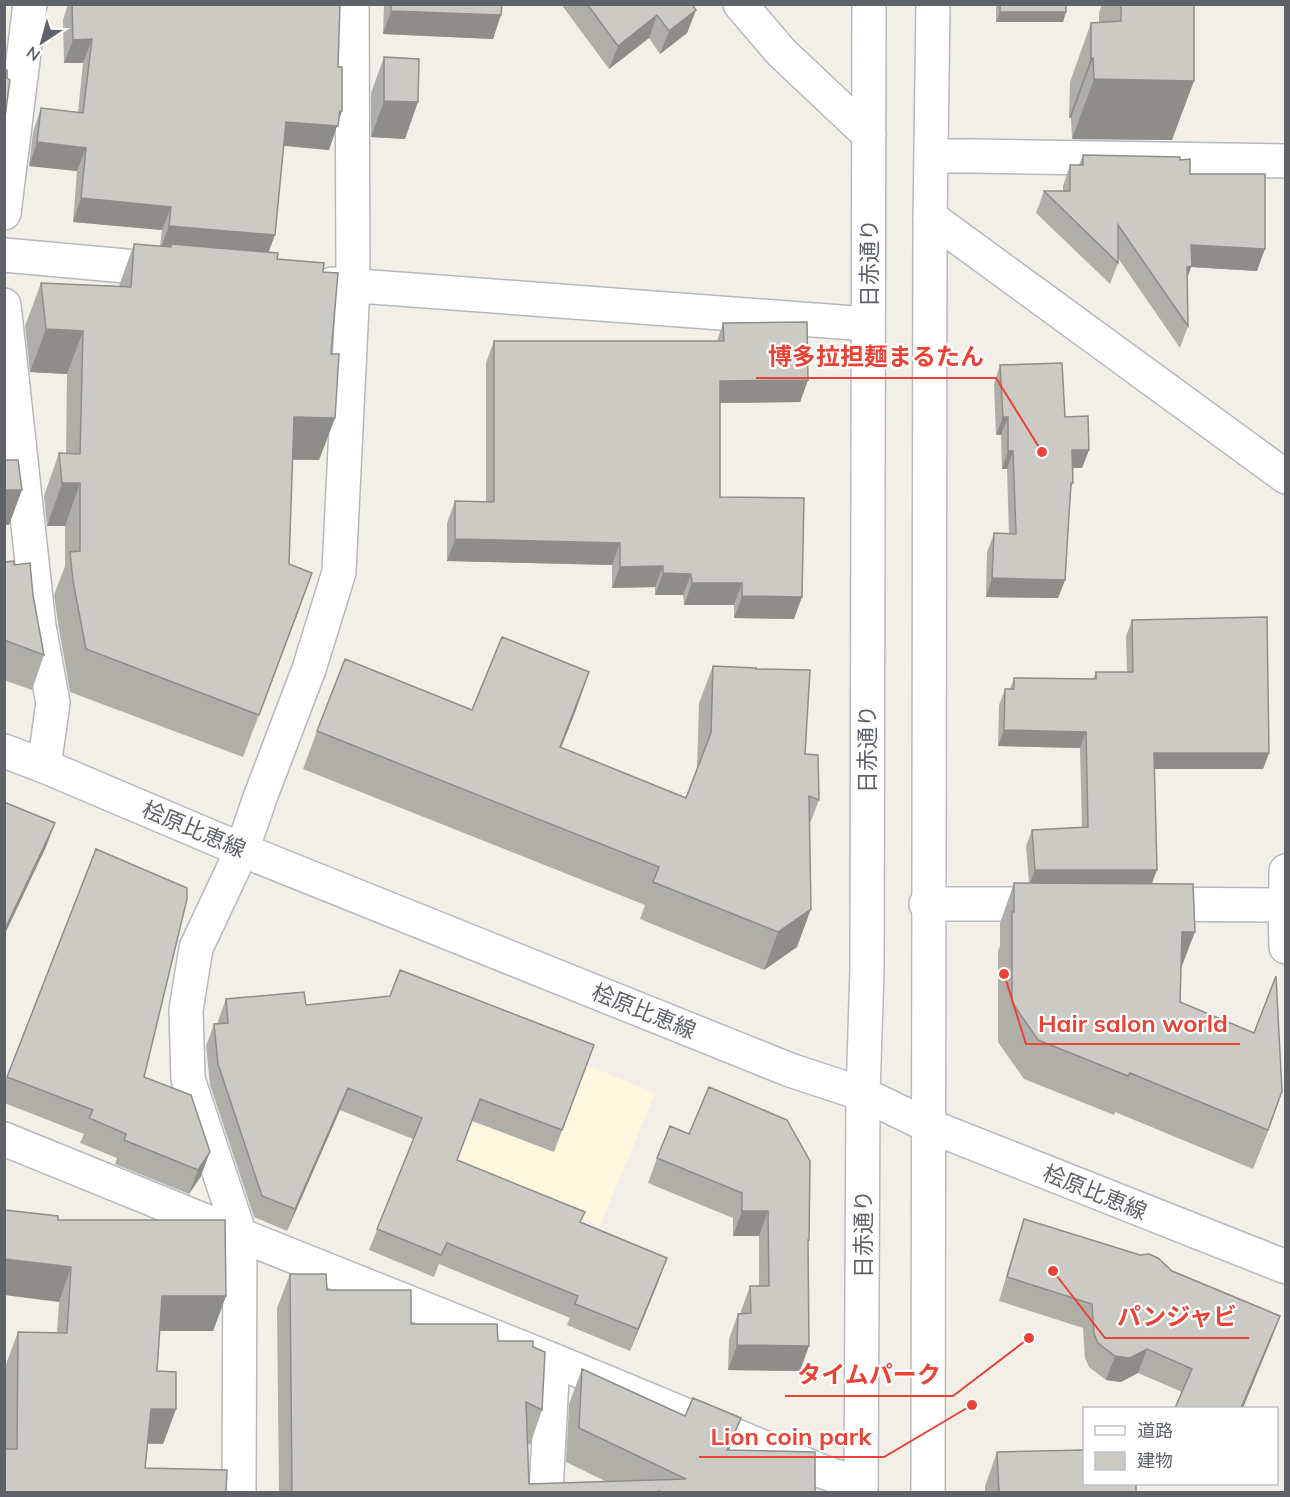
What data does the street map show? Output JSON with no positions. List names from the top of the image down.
{
  "streets": {
    "street": ["日赤通り", "桧原比恵線"]
  },
  "crossings": [
    ["日赤通り", "桧原比恵線"]
  ],
  "places": [
    "博多拉担麺まるたん",
    "Hair salon world",
    "パンジャビ",
    "タイムパーク",
    "Lion coin park"
  ],
  "legend": ["道路", "建物"],
  "north": "bottom left"
}
